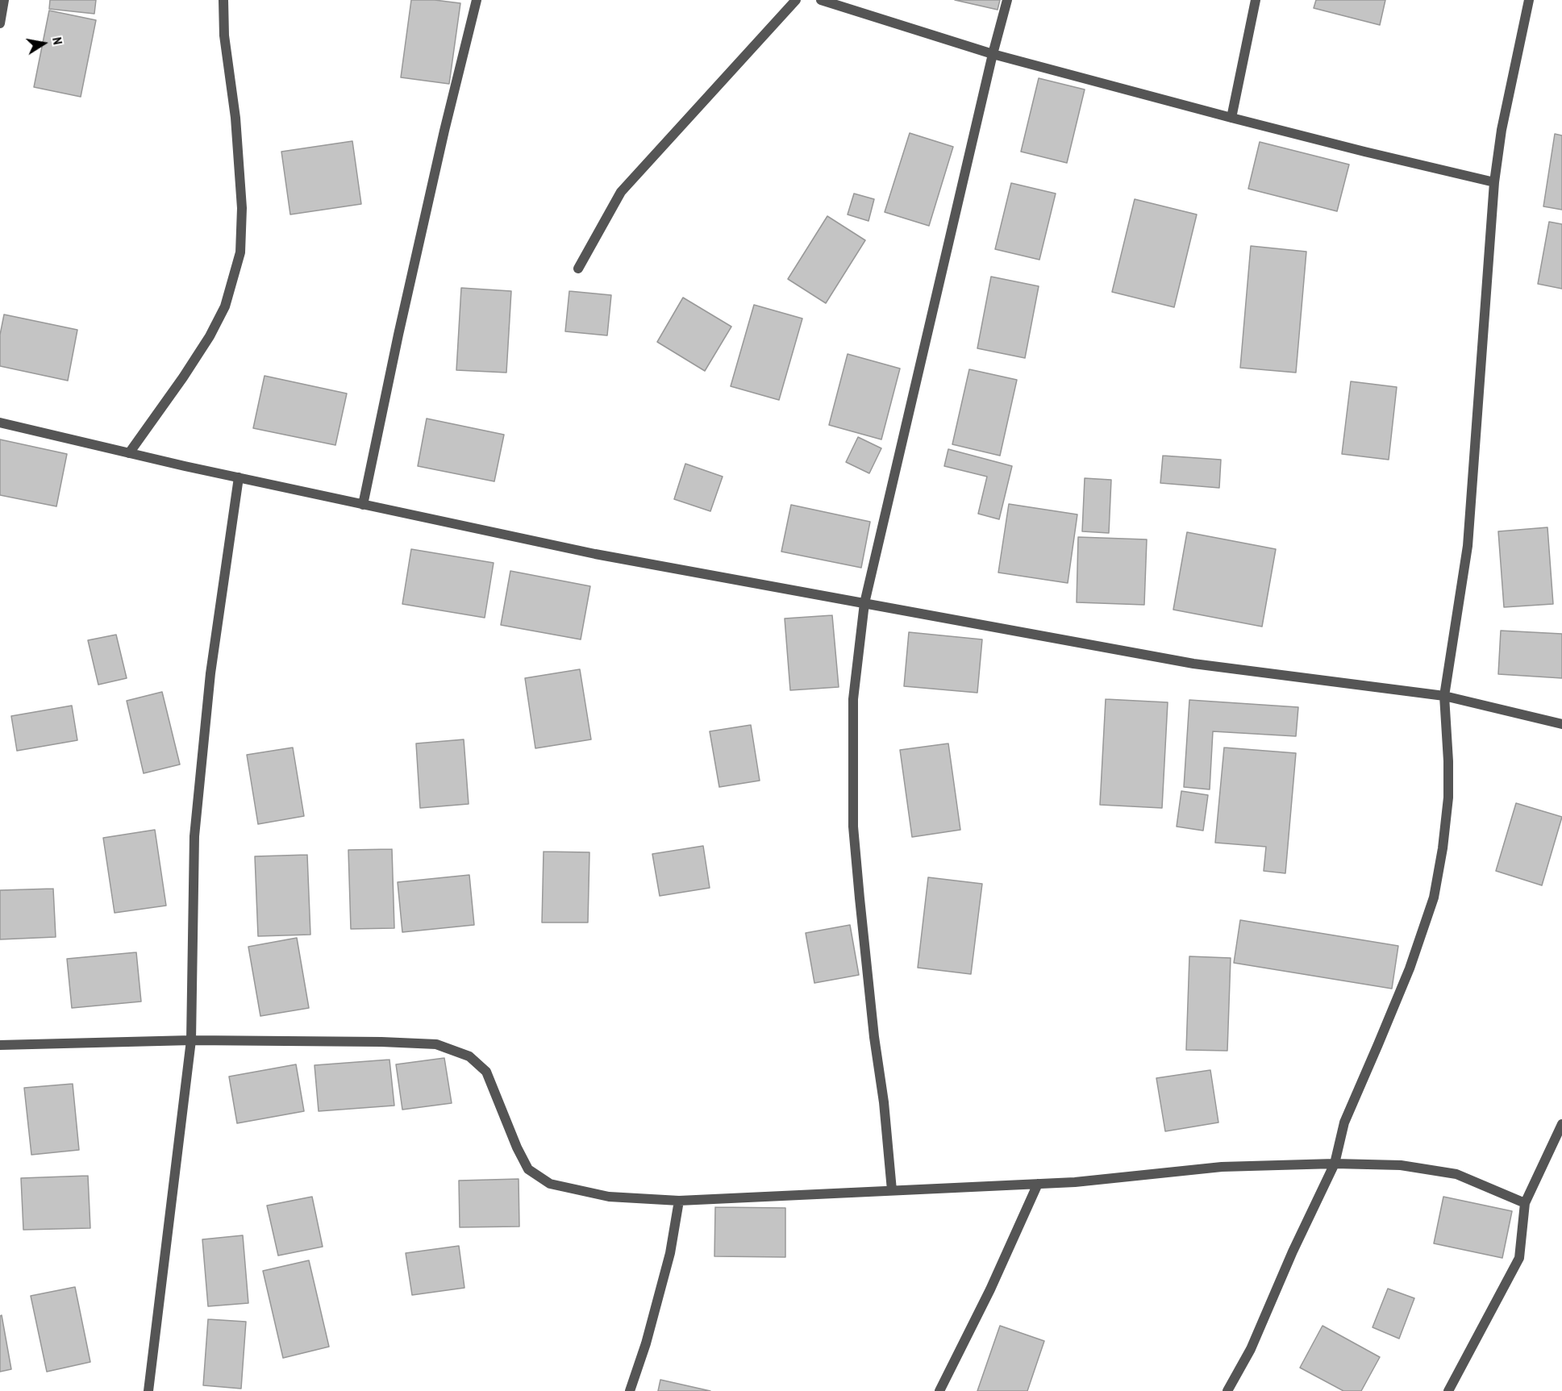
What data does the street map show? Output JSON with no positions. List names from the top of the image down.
{
  "north": "right"
}
